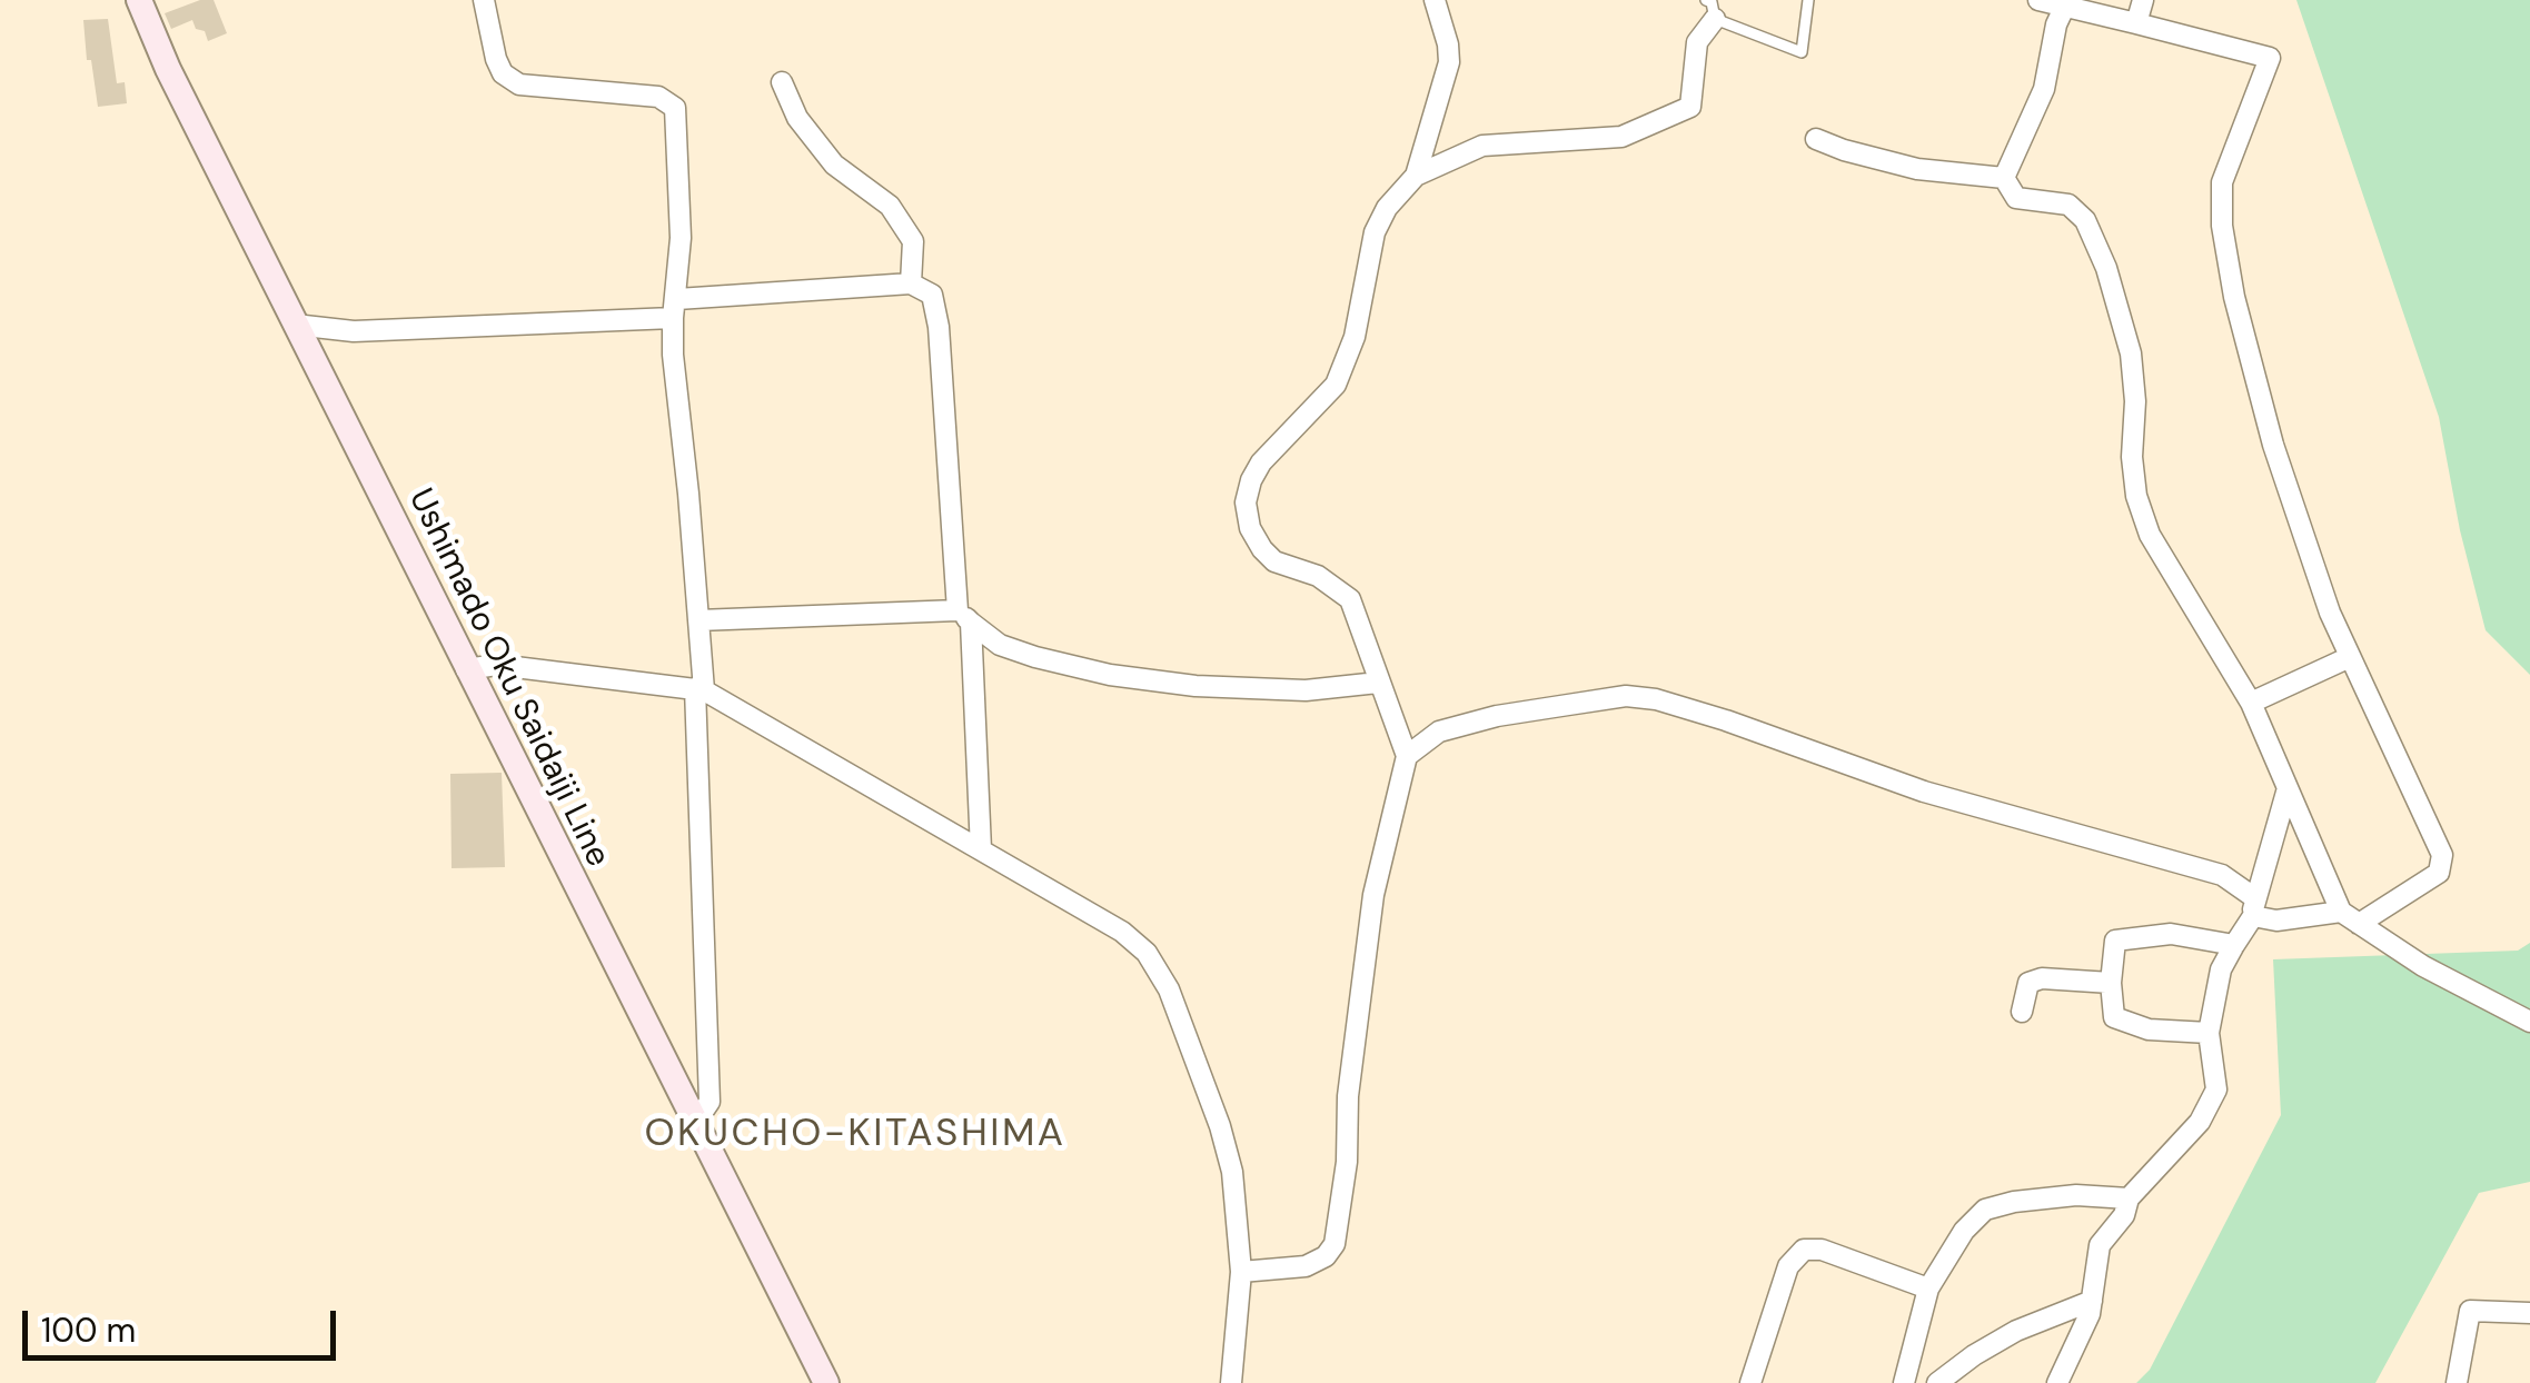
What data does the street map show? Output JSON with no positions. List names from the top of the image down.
{
  "streets": {
    "main road": ["Ushimado Oku Saidaiji Line"]
  },
  "districts": ["OKUCHO-KITASHIMA"],
  "scale_bar": "100 m"
}
